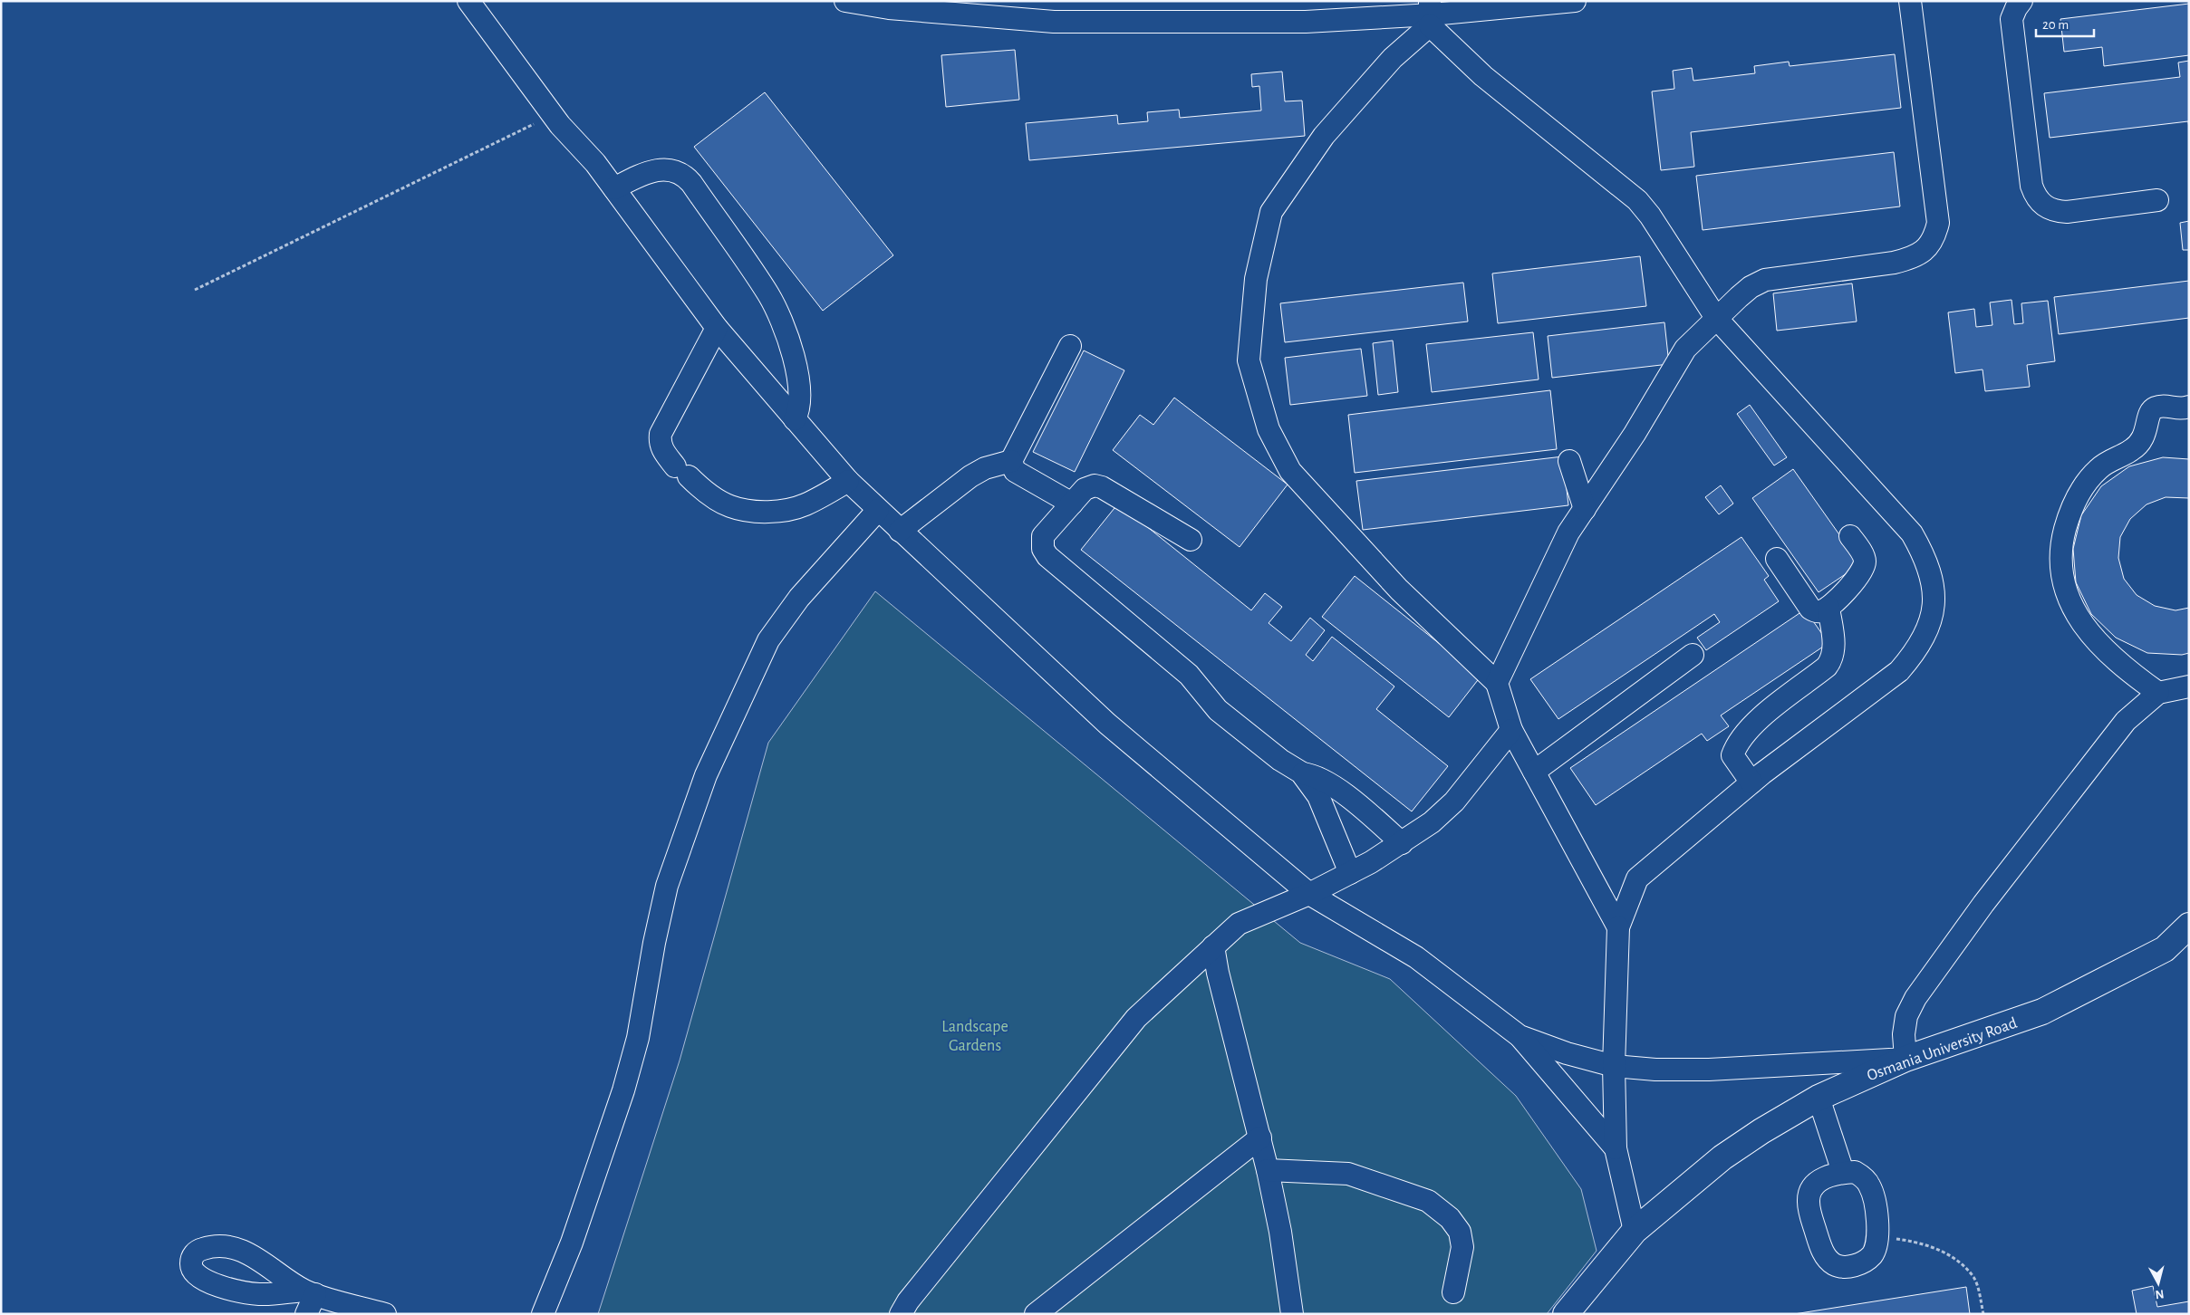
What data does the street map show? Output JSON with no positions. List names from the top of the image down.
{
  "streets": {
    "main road": ["Osmania University Road"]
  },
  "parks": ["Landscape Gardens"],
  "scale_bar": "20 m",
  "north": "bottom"
}
